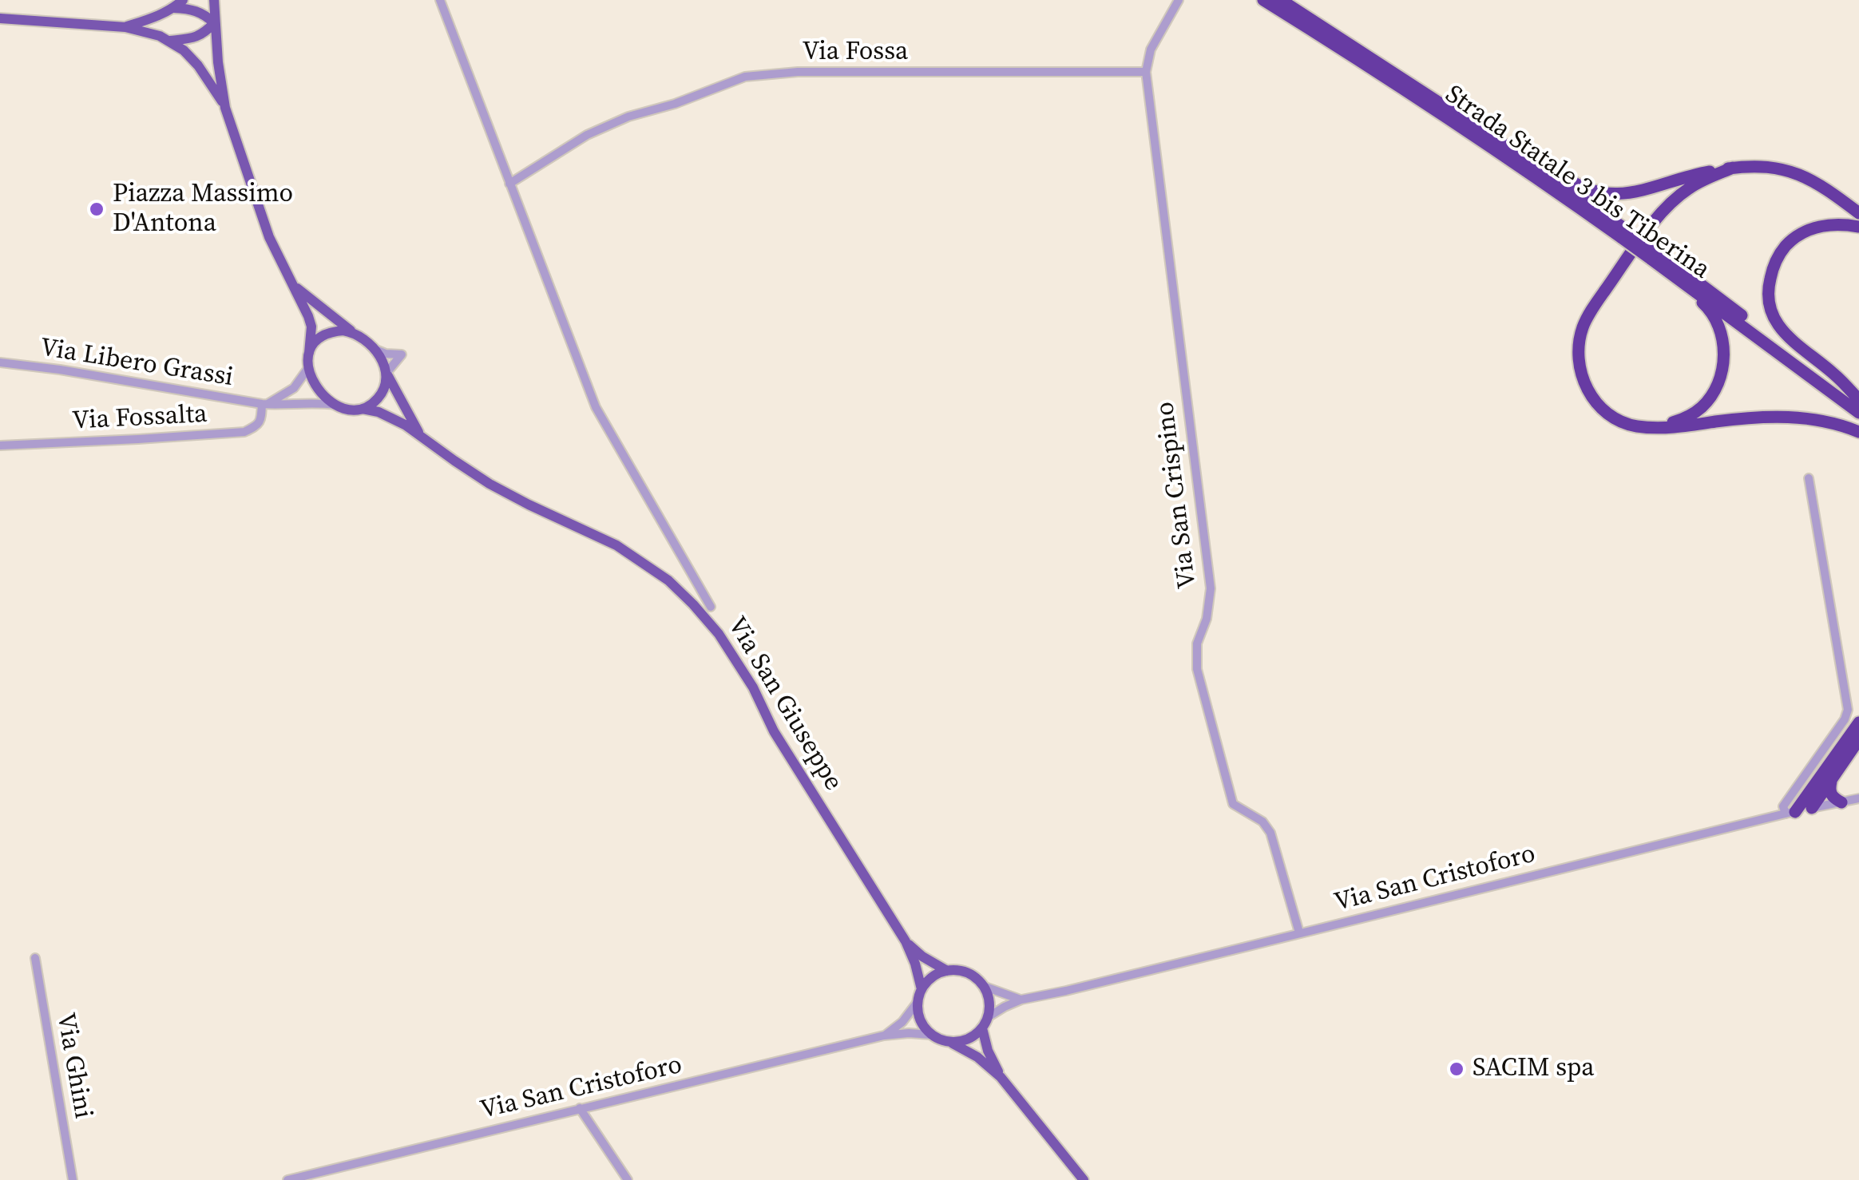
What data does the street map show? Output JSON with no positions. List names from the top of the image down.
{
  "streets": {
    "highway": ["Strada Statale 3 bis Tiberina"],
    "main road": ["Via San Giuseppe"],
    "street": [
      "Via Fossa",
      "Via Libero Grassi",
      "Via Fossalta",
      "Via San Crispino",
      "Via San Cristoforo",
      "Via Ghini"
    ]
  },
  "crossings": [
    ["Via Fossa", "Via San Crispino"],
    ["Via Libero Grassi", "Via Fossalta"],
    ["Via Libero Grassi", "Via San Giuseppe"],
    ["Via San Crispino", "Via San Cristoforo"],
    ["Via San Giuseppe", "Via San Cristoforo"]
  ],
  "places": ["Piazza Massimo D'Antona", "SACIM spa"]
}
